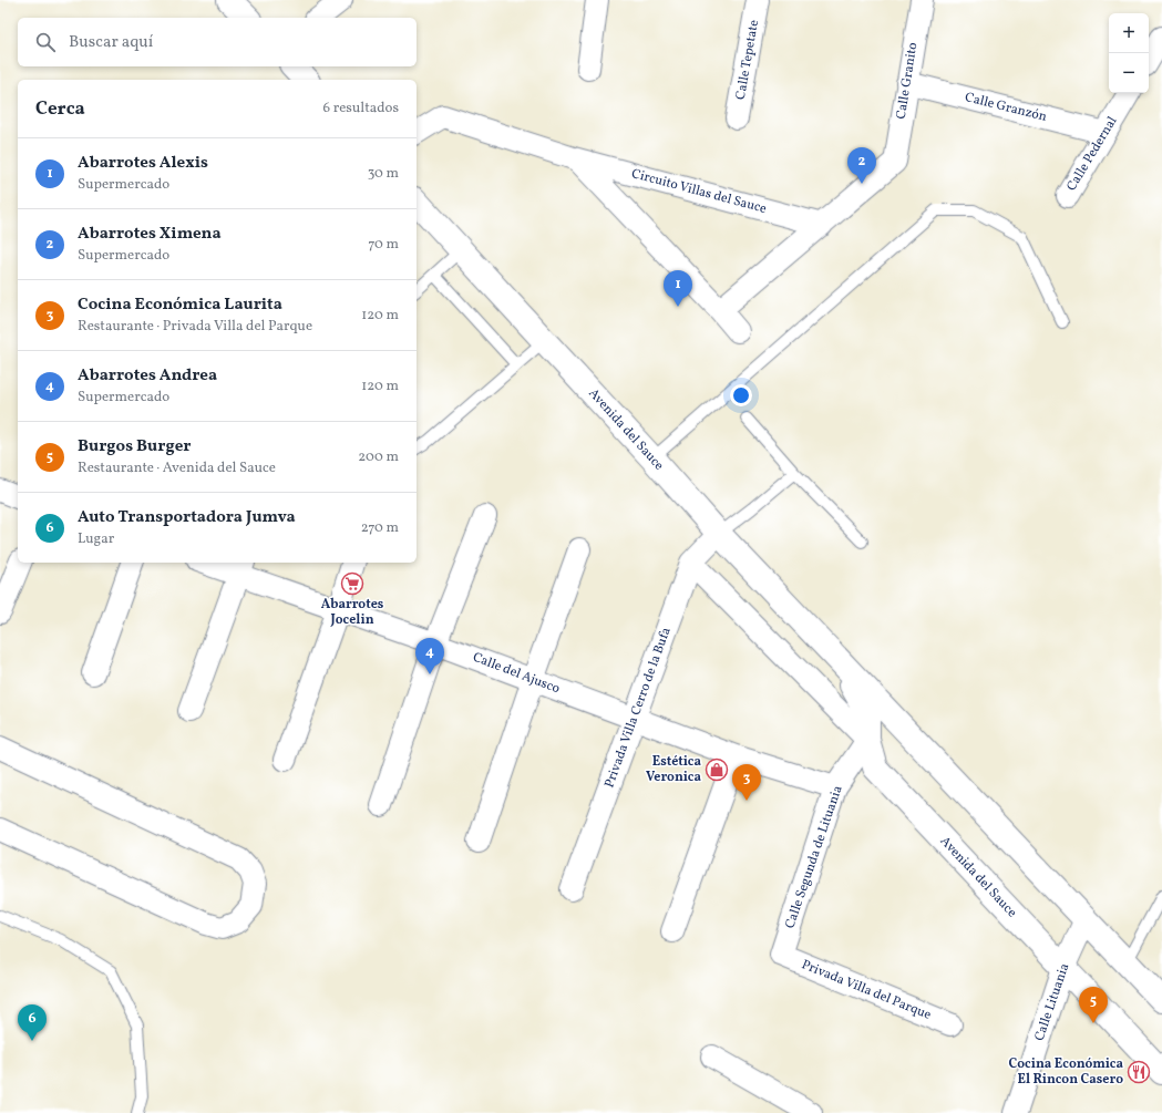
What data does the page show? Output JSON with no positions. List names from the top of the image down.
{
  "streets": {
    "main road": ["Avenida del Sauce"],
    "street": [
      "Calle Tepetate",
      "Calle Granito",
      "Calle Granzón",
      "Calle Pedernal",
      "Circuito Villas del Sauce",
      "Calle del Ajusco",
      "Privada Villa Cerro de la Bufa",
      "Calle Segunda de Lituania",
      "Privada Villa del Parque",
      "Calle Lituania"
    ]
  },
  "crossings": [
    ["Calle Granito", "Calle Granzón"],
    ["Calle Granito", "Circuito Villas del Sauce"],
    ["Calle Granzón", "Calle Pedernal"],
    ["Avenida del Sauce", "Privada Villa Cerro de la Bufa"],
    ["Avenida del Sauce", "Calle Segunda de Lituania"],
    ["Avenida del Sauce", "Calle Lituania"],
    ["Calle del Ajusco", "Privada Villa Cerro de la Bufa"],
    ["Calle del Ajusco", "Calle Segunda de Lituania"],
    ["Calle Segunda de Lituania", "Privada Villa del Parque"]
  ],
  "places": {
    "supermarket": ["Abarrotes Jocelin"],
    "shop": ["Estética Veronica"],
    "restaurant": ["Cocina Económica El Rincon Casero"]
  },
  "page": {
    "map_buttons": ["+", "−"],
    "search": "Buscar aquí",
    "heading": ["Cerca", "6 resultados"],
    "list": [
      {
        "mark": "1",
        "name": "Abarrotes Alexis",
        "note": "Supermercado",
        "value": "30 m"
      },
      {
        "mark": "2",
        "name": "Abarrotes Ximena",
        "note": "Supermercado",
        "value": "70 m"
      },
      {
        "mark": "3",
        "name": "Cocina Económica Laurita",
        "note": "Restaurante · Privada Villa del Parque",
        "value": "120 m"
      },
      {
        "mark": "4",
        "name": "Abarrotes Andrea",
        "note": "Supermercado",
        "value": "120 m"
      },
      {
        "mark": "5",
        "name": "Burgos Burger",
        "note": "Restaurante · Avenida del Sauce",
        "value": "200 m"
      },
      {
        "mark": "6",
        "name": "Auto Transportadora Jumva",
        "note": "Lugar",
        "value": "270 m"
      }
    ],
    "pins": [
      "2",
      "1",
      "4",
      "3",
      "5",
      "6"
    ]
  }
}
